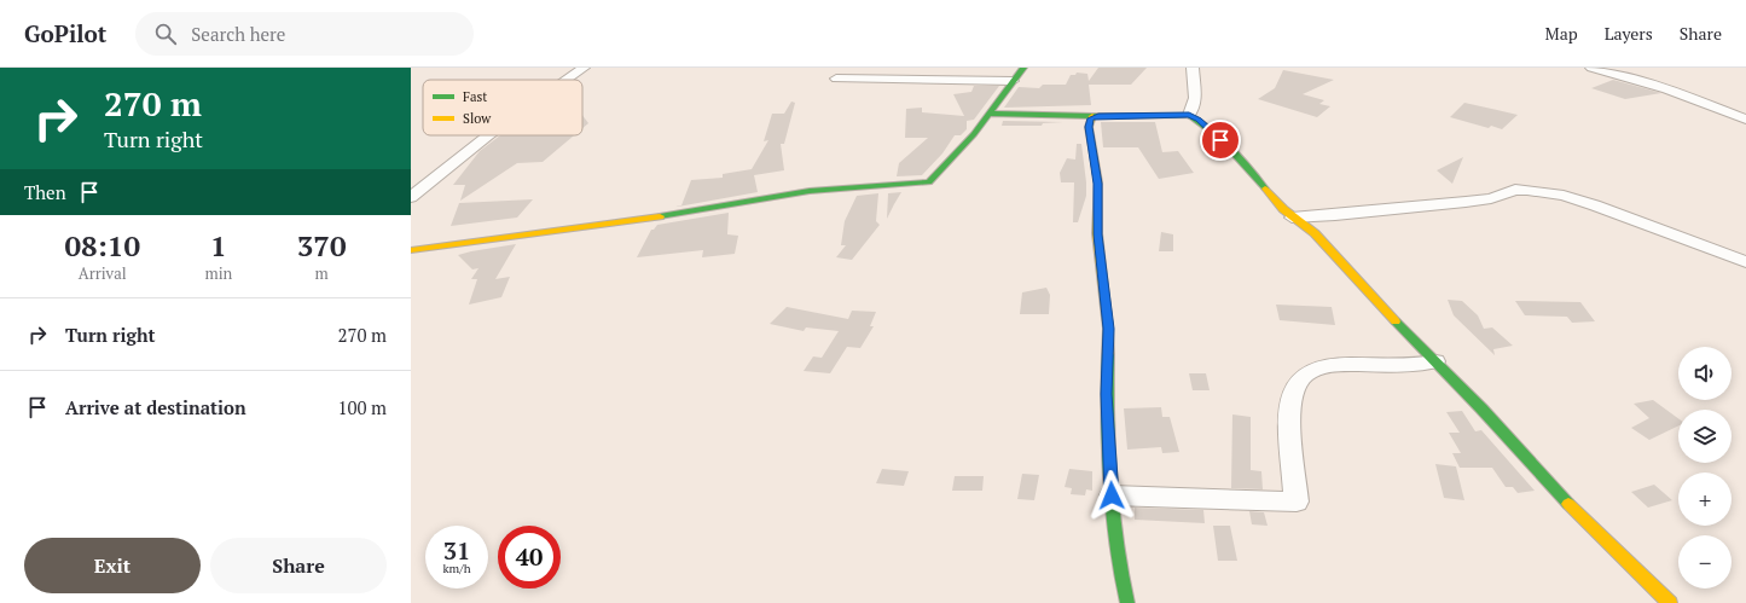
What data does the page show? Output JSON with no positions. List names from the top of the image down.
{
  "legend": ["Fast", "Slow"],
  "page": {
    "header": "GoPilot",
    "search": "Search here",
    "nav": ["Map", "Layers", "Share"],
    "turn": ["270 m", "Turn right"],
    "then": "Then",
    "eta": [
      "08:10",
      "Arrival",
      "1",
      "min",
      "370",
      "m"
    ],
    "list": [
      {
        "name": "Turn right",
        "value": "270 m"
      },
      {
        "name": "Arrive at destination",
        "value": "100 m"
      }
    ],
    "map_buttons": ["+", "−"],
    "speed": "31 km/h",
    "limit": "40",
    "buttons": ["Exit", "Share"]
  }
}
